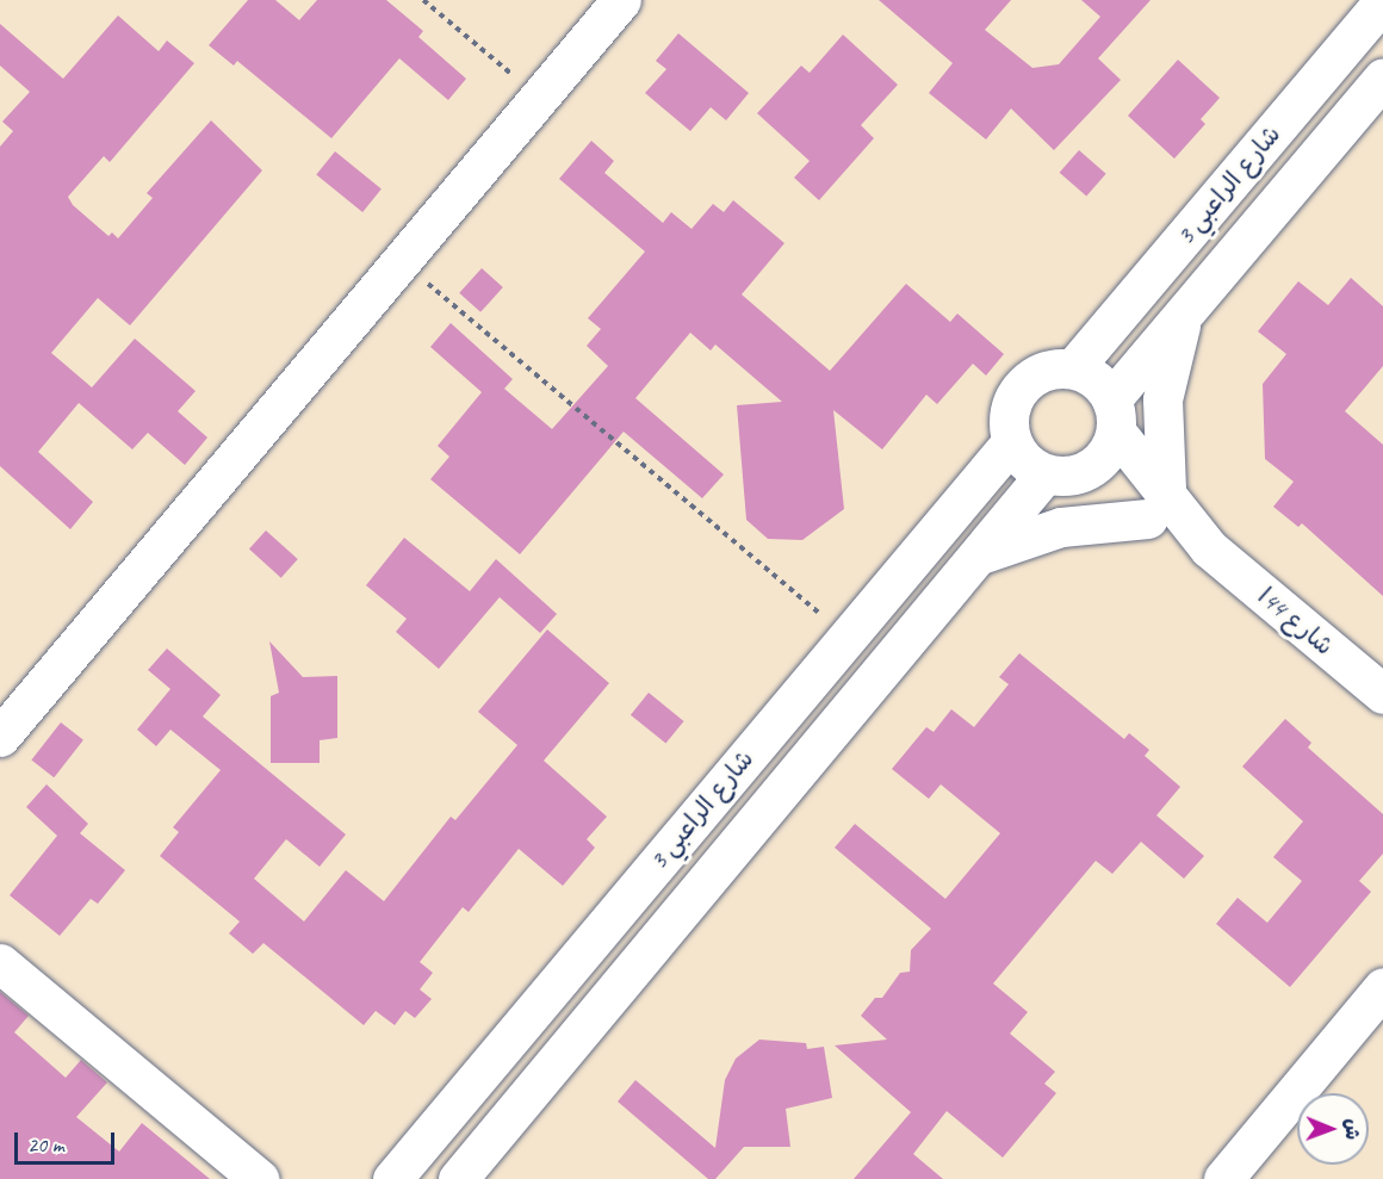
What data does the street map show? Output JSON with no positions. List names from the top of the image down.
{
  "streets": {
    "street": ["شارع الراعبي 3", "شارع 44ا"]
  },
  "crossings": [
    ["شارع الراعبي 3", "شارع 44ا"]
  ],
  "scale_bar": "20 m",
  "north": "right"
}
